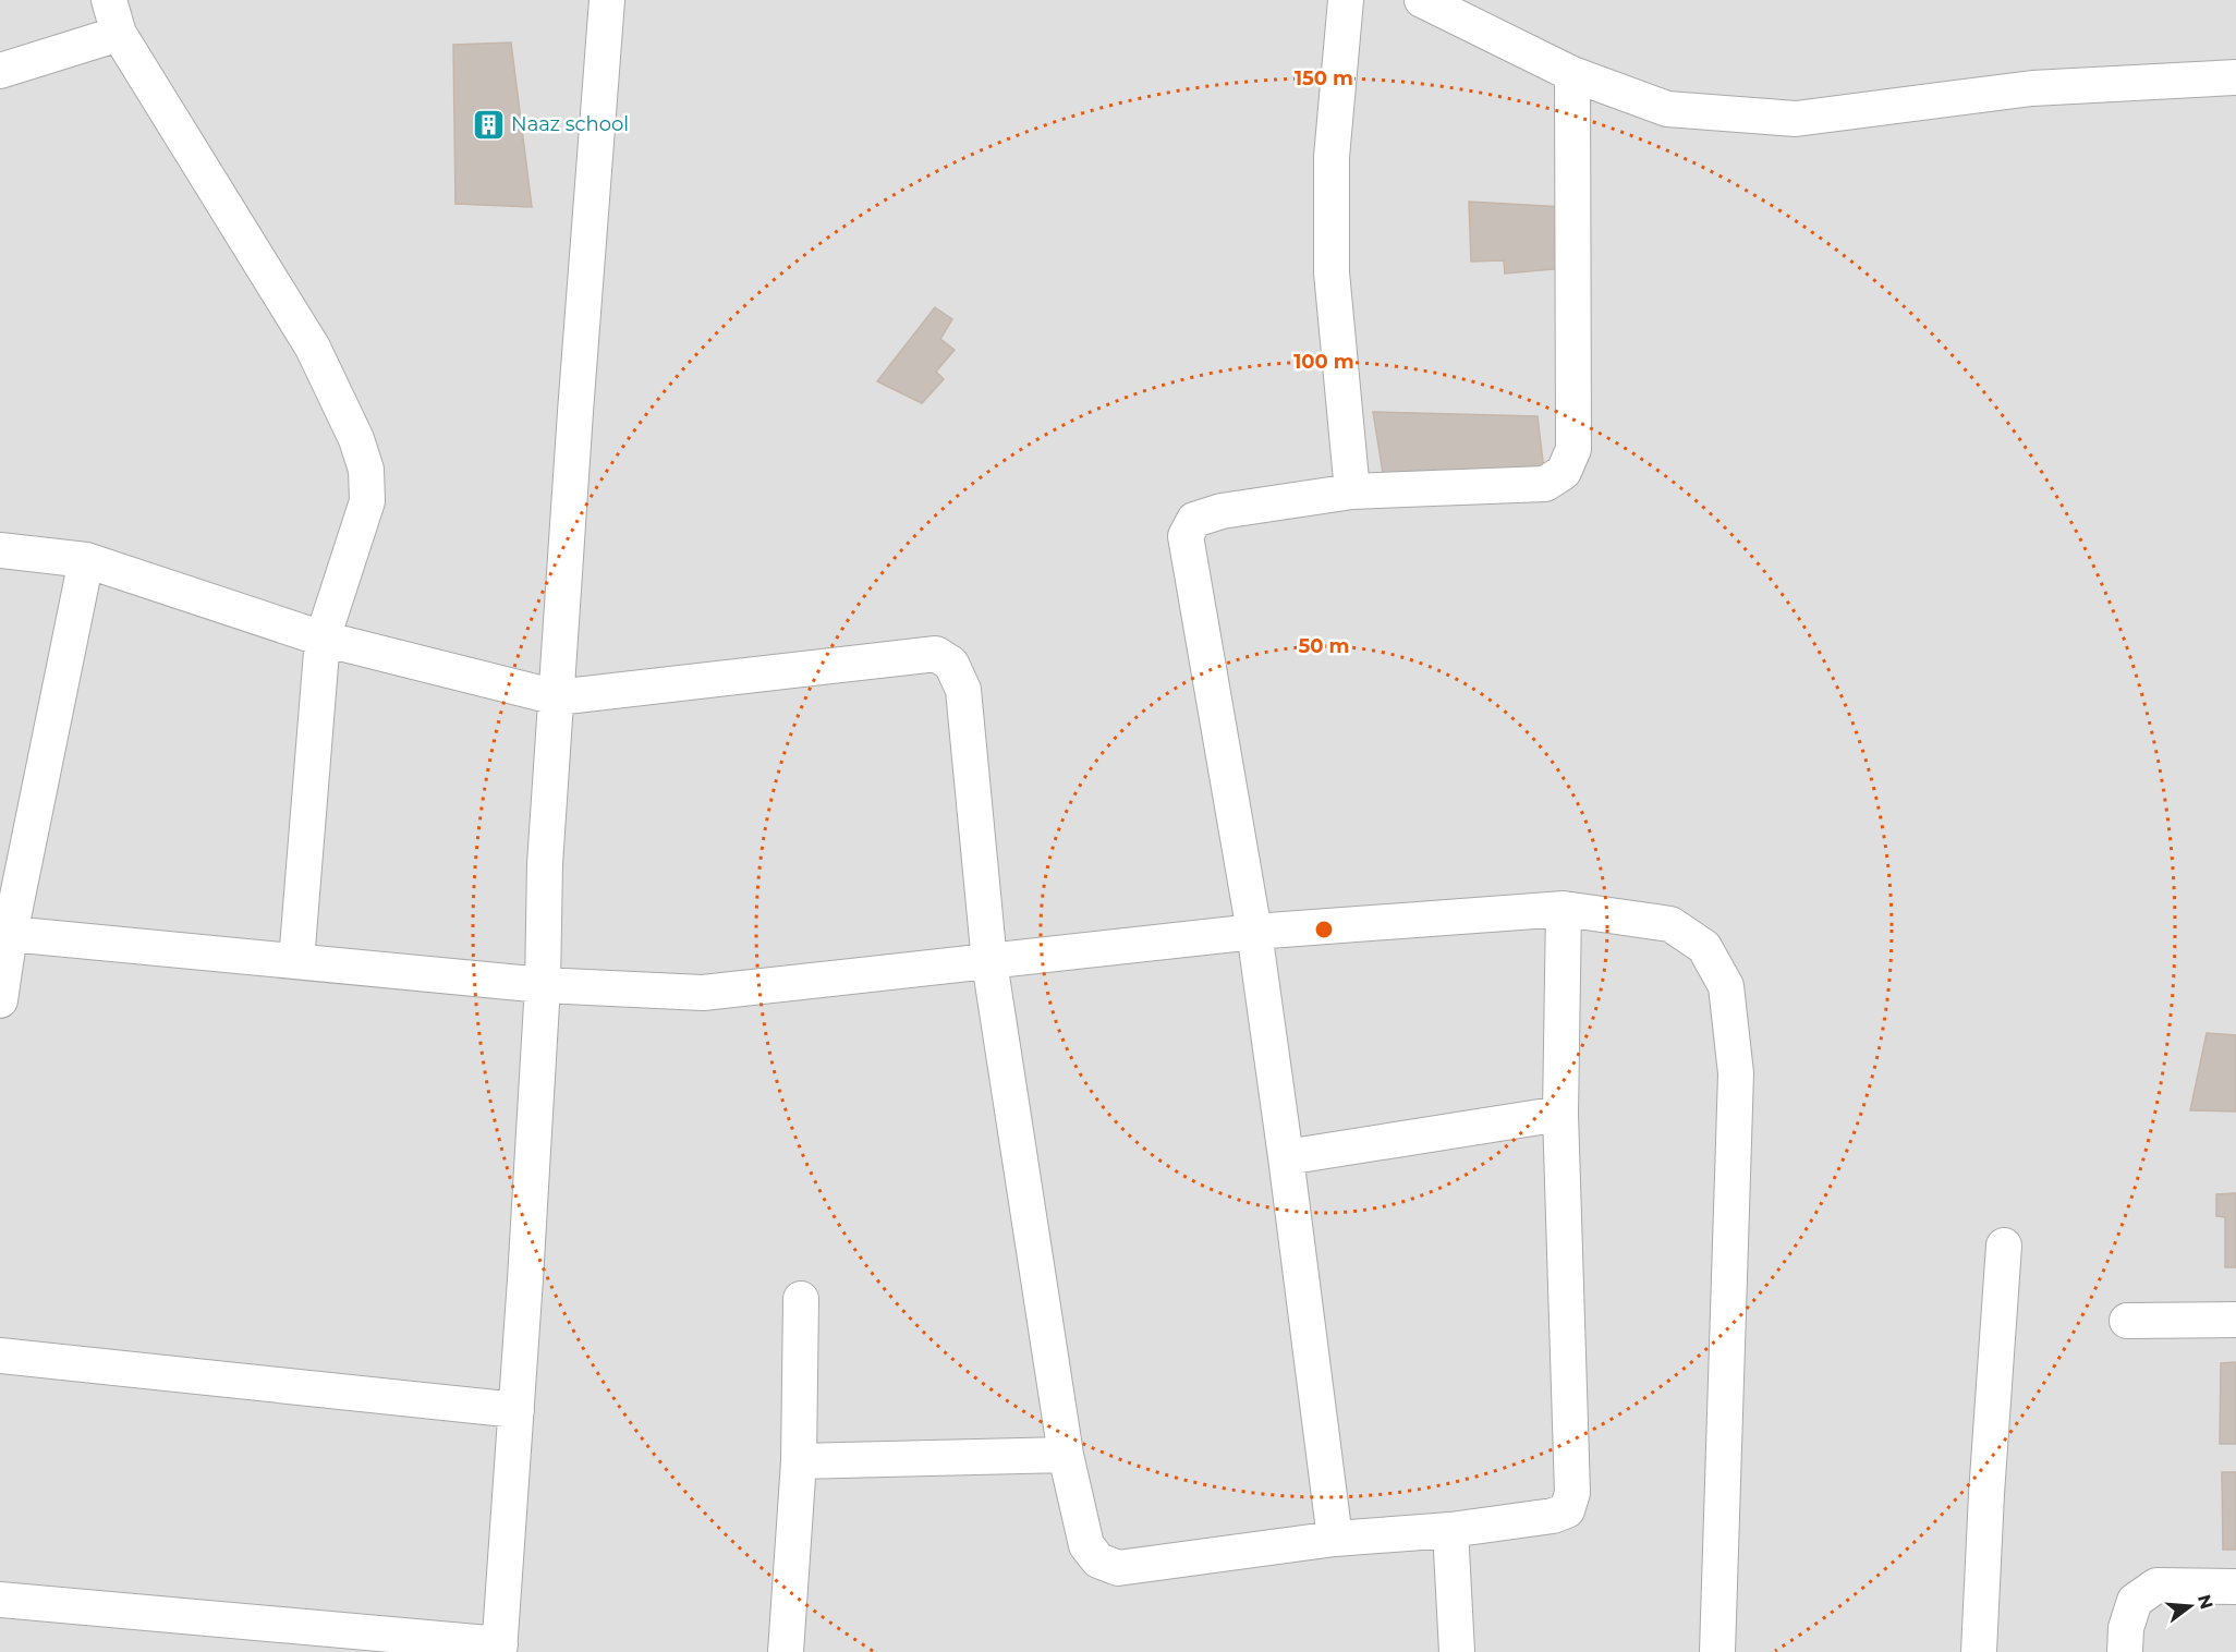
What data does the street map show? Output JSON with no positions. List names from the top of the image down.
{
  "places": {
    "building": ["Naaz school"]
  },
  "north": "right",
  "rings": ["150 m", "100 m", "50 m"]
}
